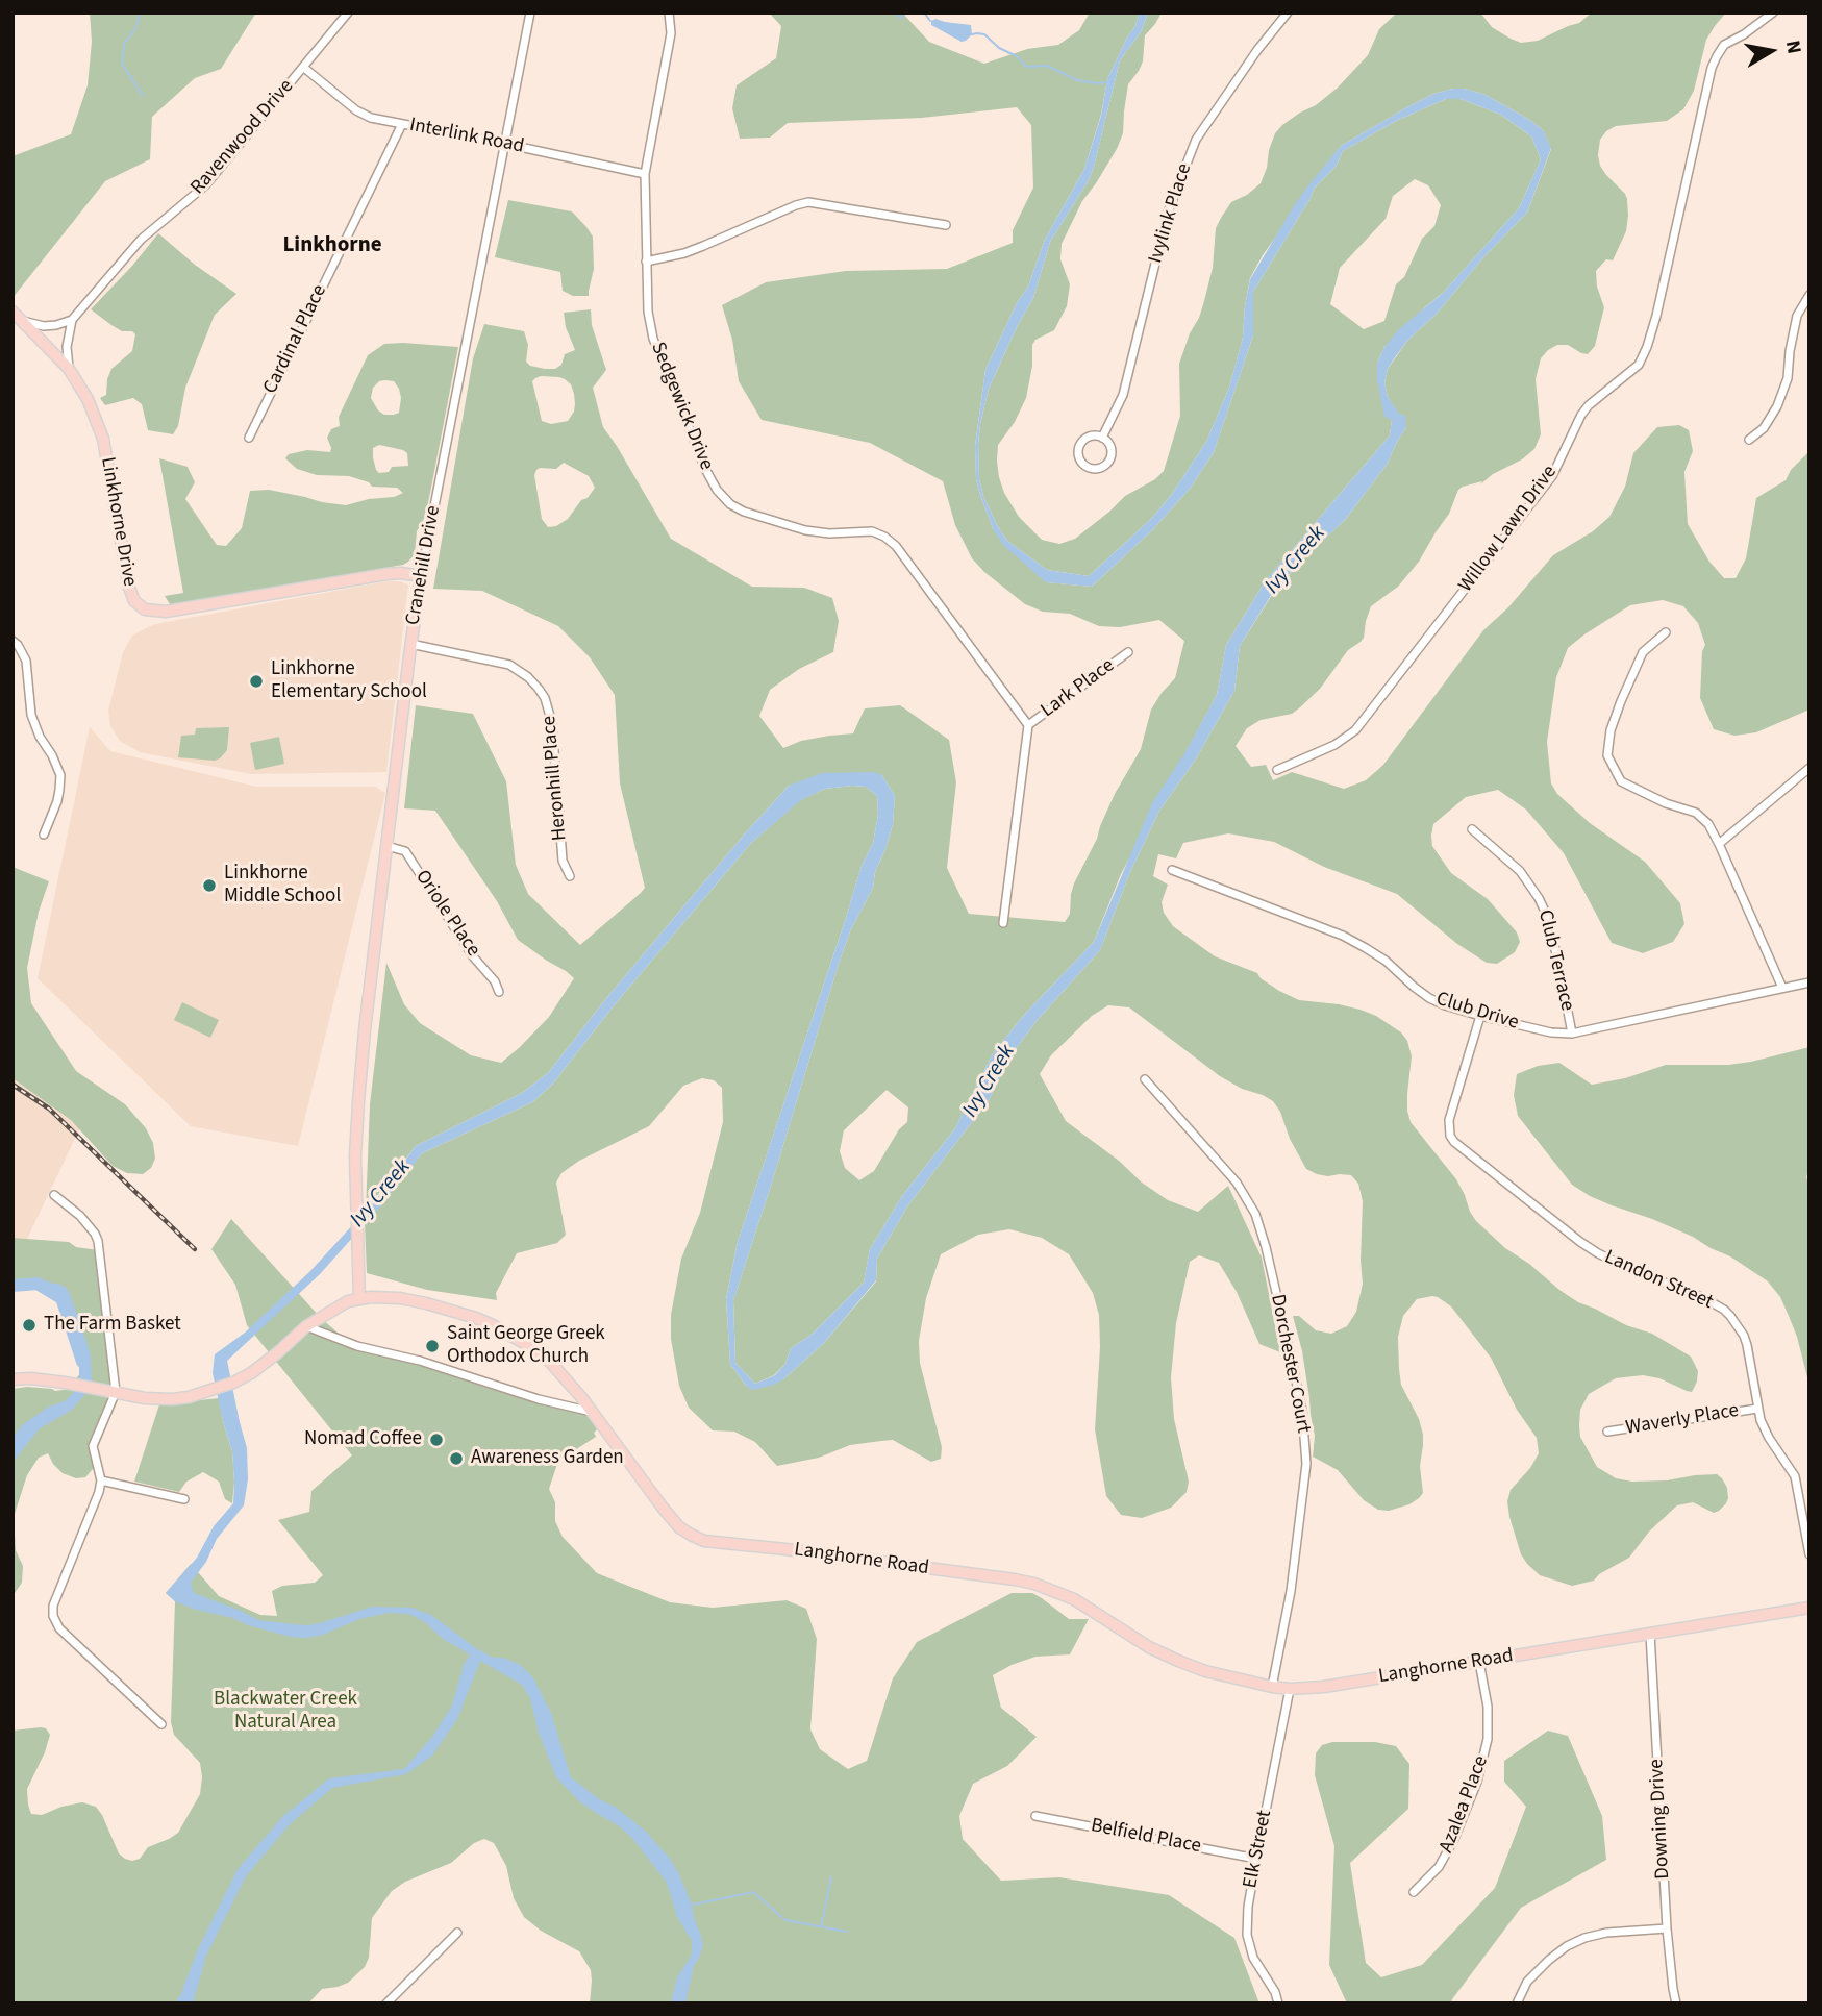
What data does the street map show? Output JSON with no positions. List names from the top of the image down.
{
  "streets": {
    "main road": ["Linkhorne Drive", "Cranehill Drive", "Langhorne Road"],
    "street": [
      "Interlink Road",
      "Ravenwood Drive",
      "Ivylink Place",
      "Cardinal Place",
      "Sedgewick Drive",
      "Willow Lawn Drive",
      "Lark Place",
      "Heronhill Place",
      "Oriole Place",
      "Club Terrace",
      "Club Drive",
      "Landon Street",
      "Dorchester Court",
      "Waverly Place",
      "Azalea Place",
      "Downing Drive",
      "Belfield Place",
      "Elk Street"
    ]
  },
  "crossings": [
    ["Interlink Road", "Ravenwood Drive"],
    ["Interlink Road", "Cardinal Place"],
    ["Interlink Road", "Sedgewick Drive"],
    ["Interlink Road", "Cranehill Drive"],
    ["Sedgewick Drive", "Lark Place"],
    ["Linkhorne Drive", "Cranehill Drive"],
    ["Cranehill Drive", "Heronhill Place"],
    ["Cranehill Drive", "Oriole Place"],
    ["Cranehill Drive", "Langhorne Road"],
    ["Club Terrace", "Club Drive"],
    ["Club Drive", "Landon Street"],
    ["Landon Street", "Waverly Place"],
    ["Dorchester Court", "Langhorne Road"],
    ["Langhorne Road", "Azalea Place"],
    ["Langhorne Road", "Downing Drive"],
    ["Langhorne Road", "Elk Street"],
    ["Belfield Place", "Elk Street"]
  ],
  "districts": ["Linkhorne"],
  "water": ["Ivy Creek"],
  "parks": ["Blackwater Creek Natural Area"],
  "places": [
    "Linkhorne Elementary School",
    "Linkhorne Middle School",
    "The Farm Basket",
    "Saint George Greek Orthodox Church",
    "Nomad Coffee",
    "Awareness Garden"
  ],
  "north": "right"
}
